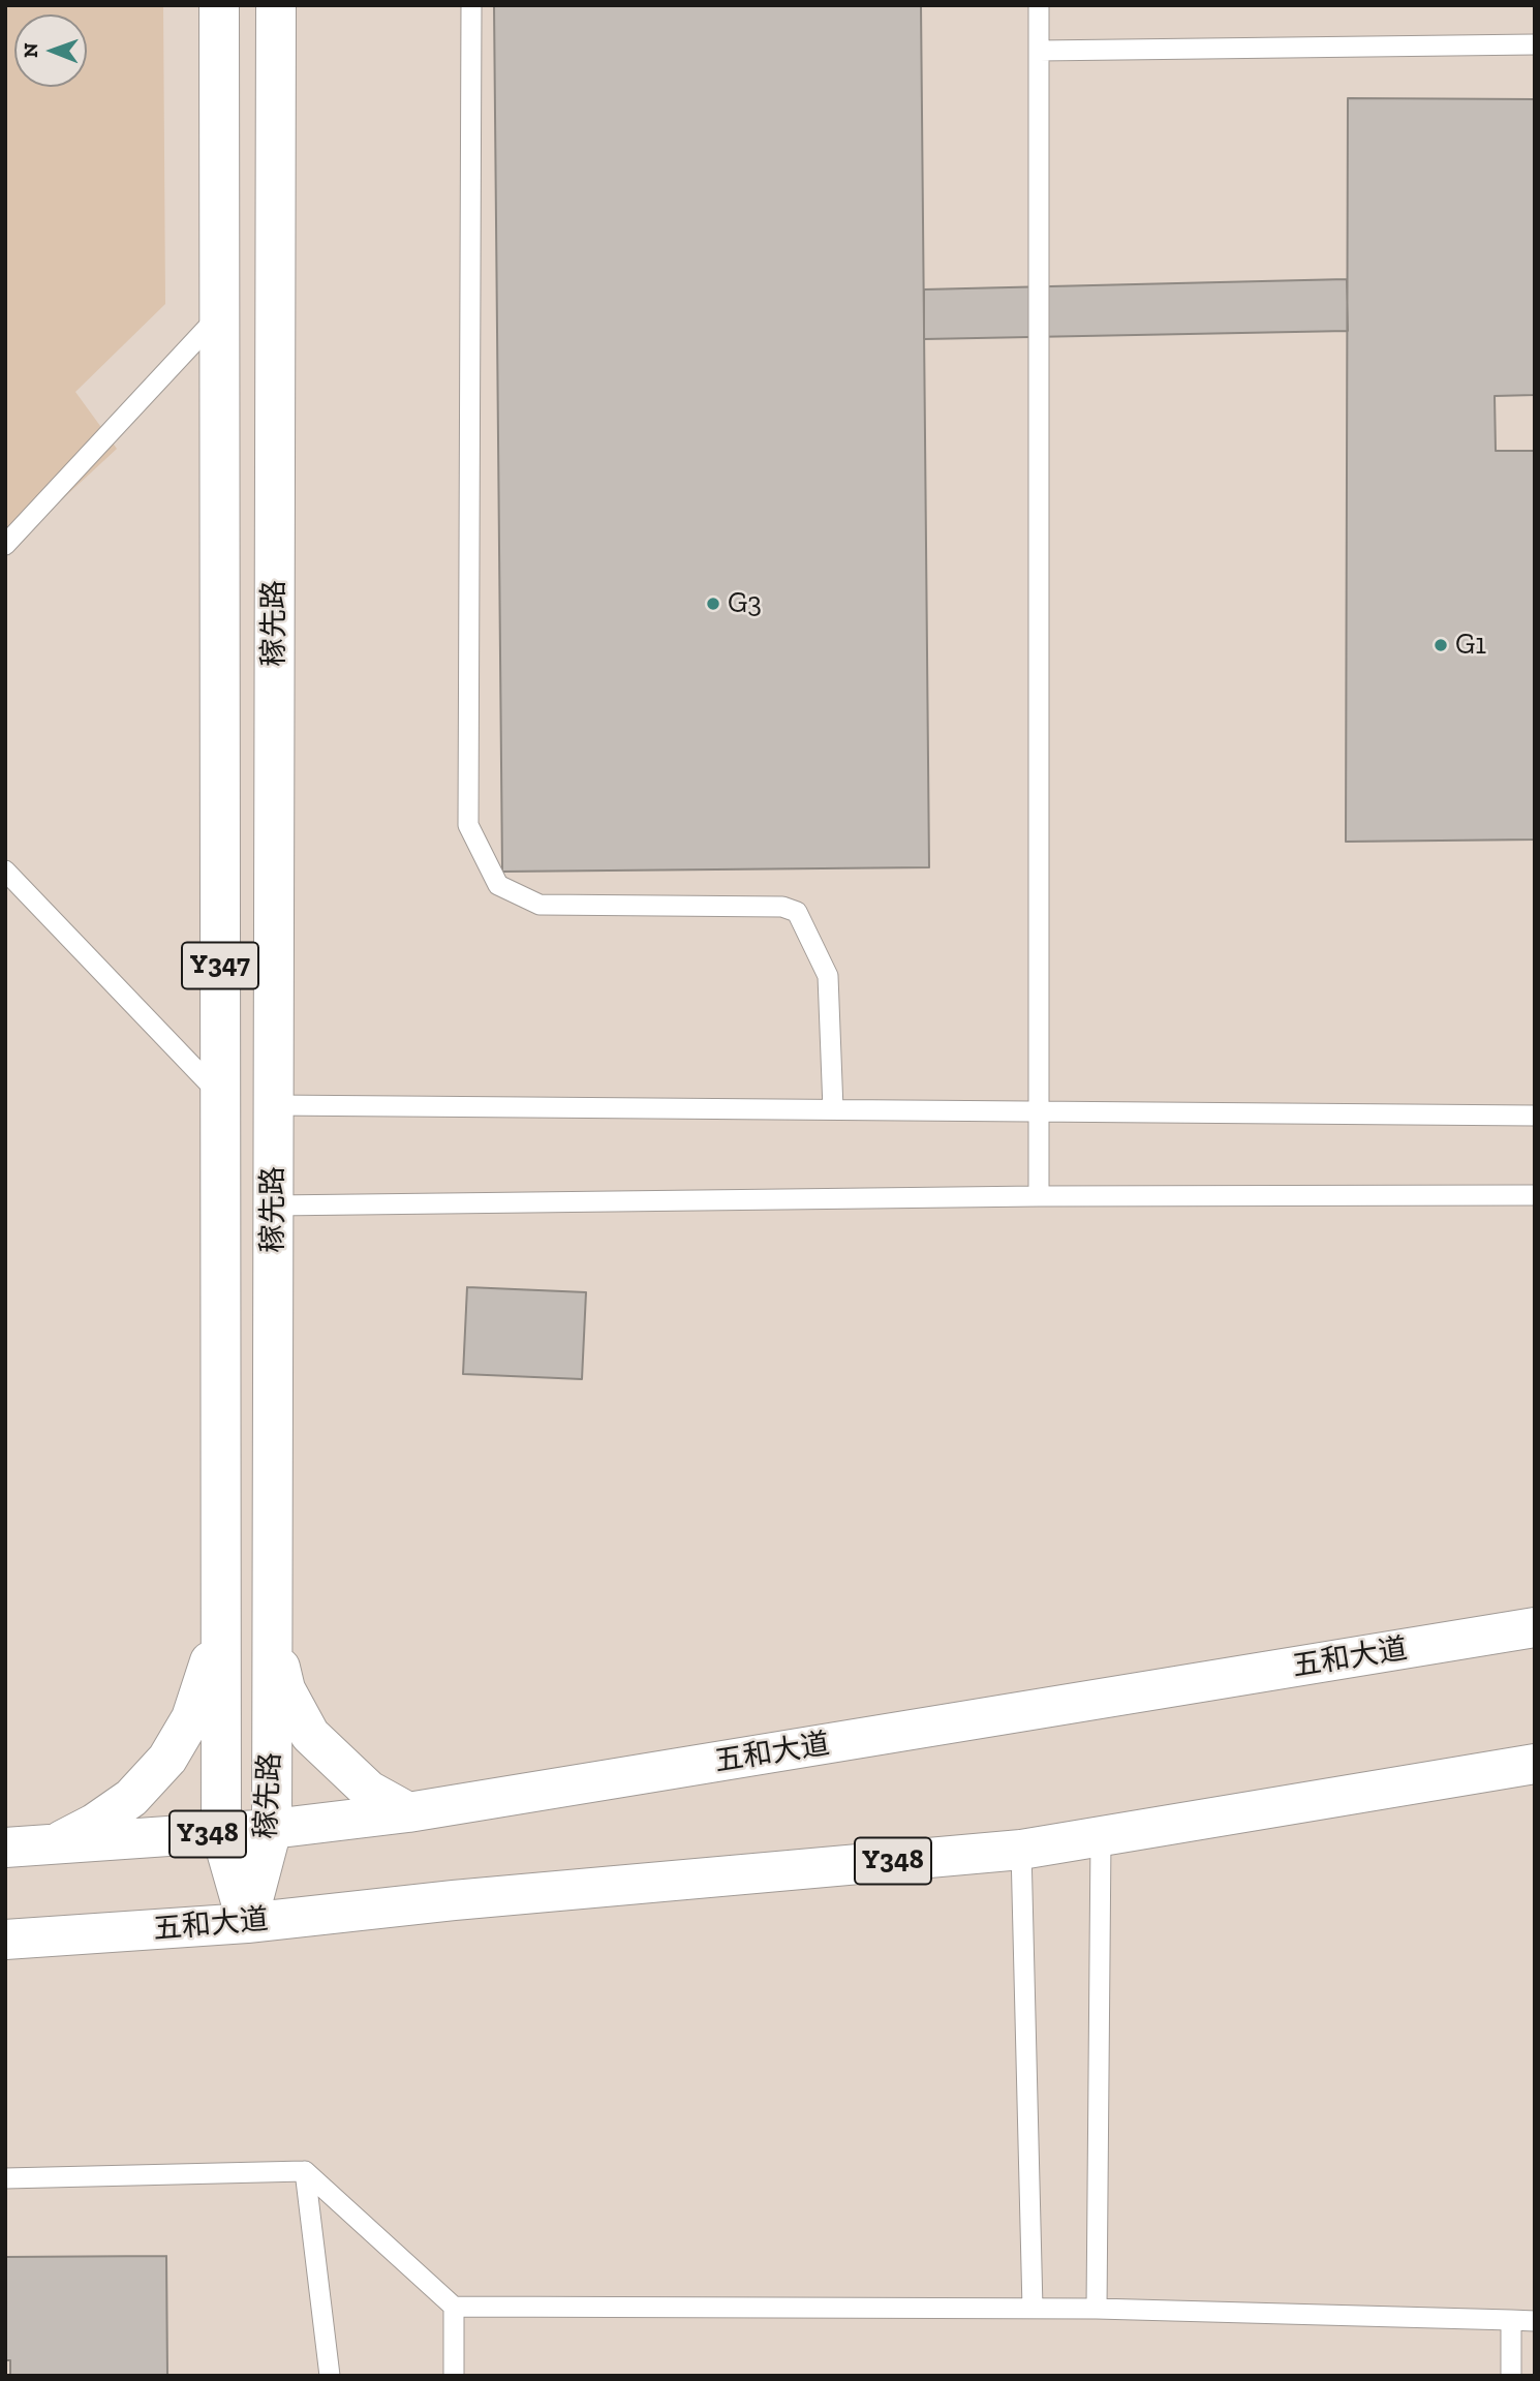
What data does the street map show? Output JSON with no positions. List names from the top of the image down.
{
  "streets": {
    "main road": [
      "稼先路",
      "Y347",
      "五和大道",
      "Y348"
    ]
  },
  "crossings": [
    ["稼先路", "五和大道"]
  ],
  "places": ["G3", "G1"],
  "north": "left"
}
